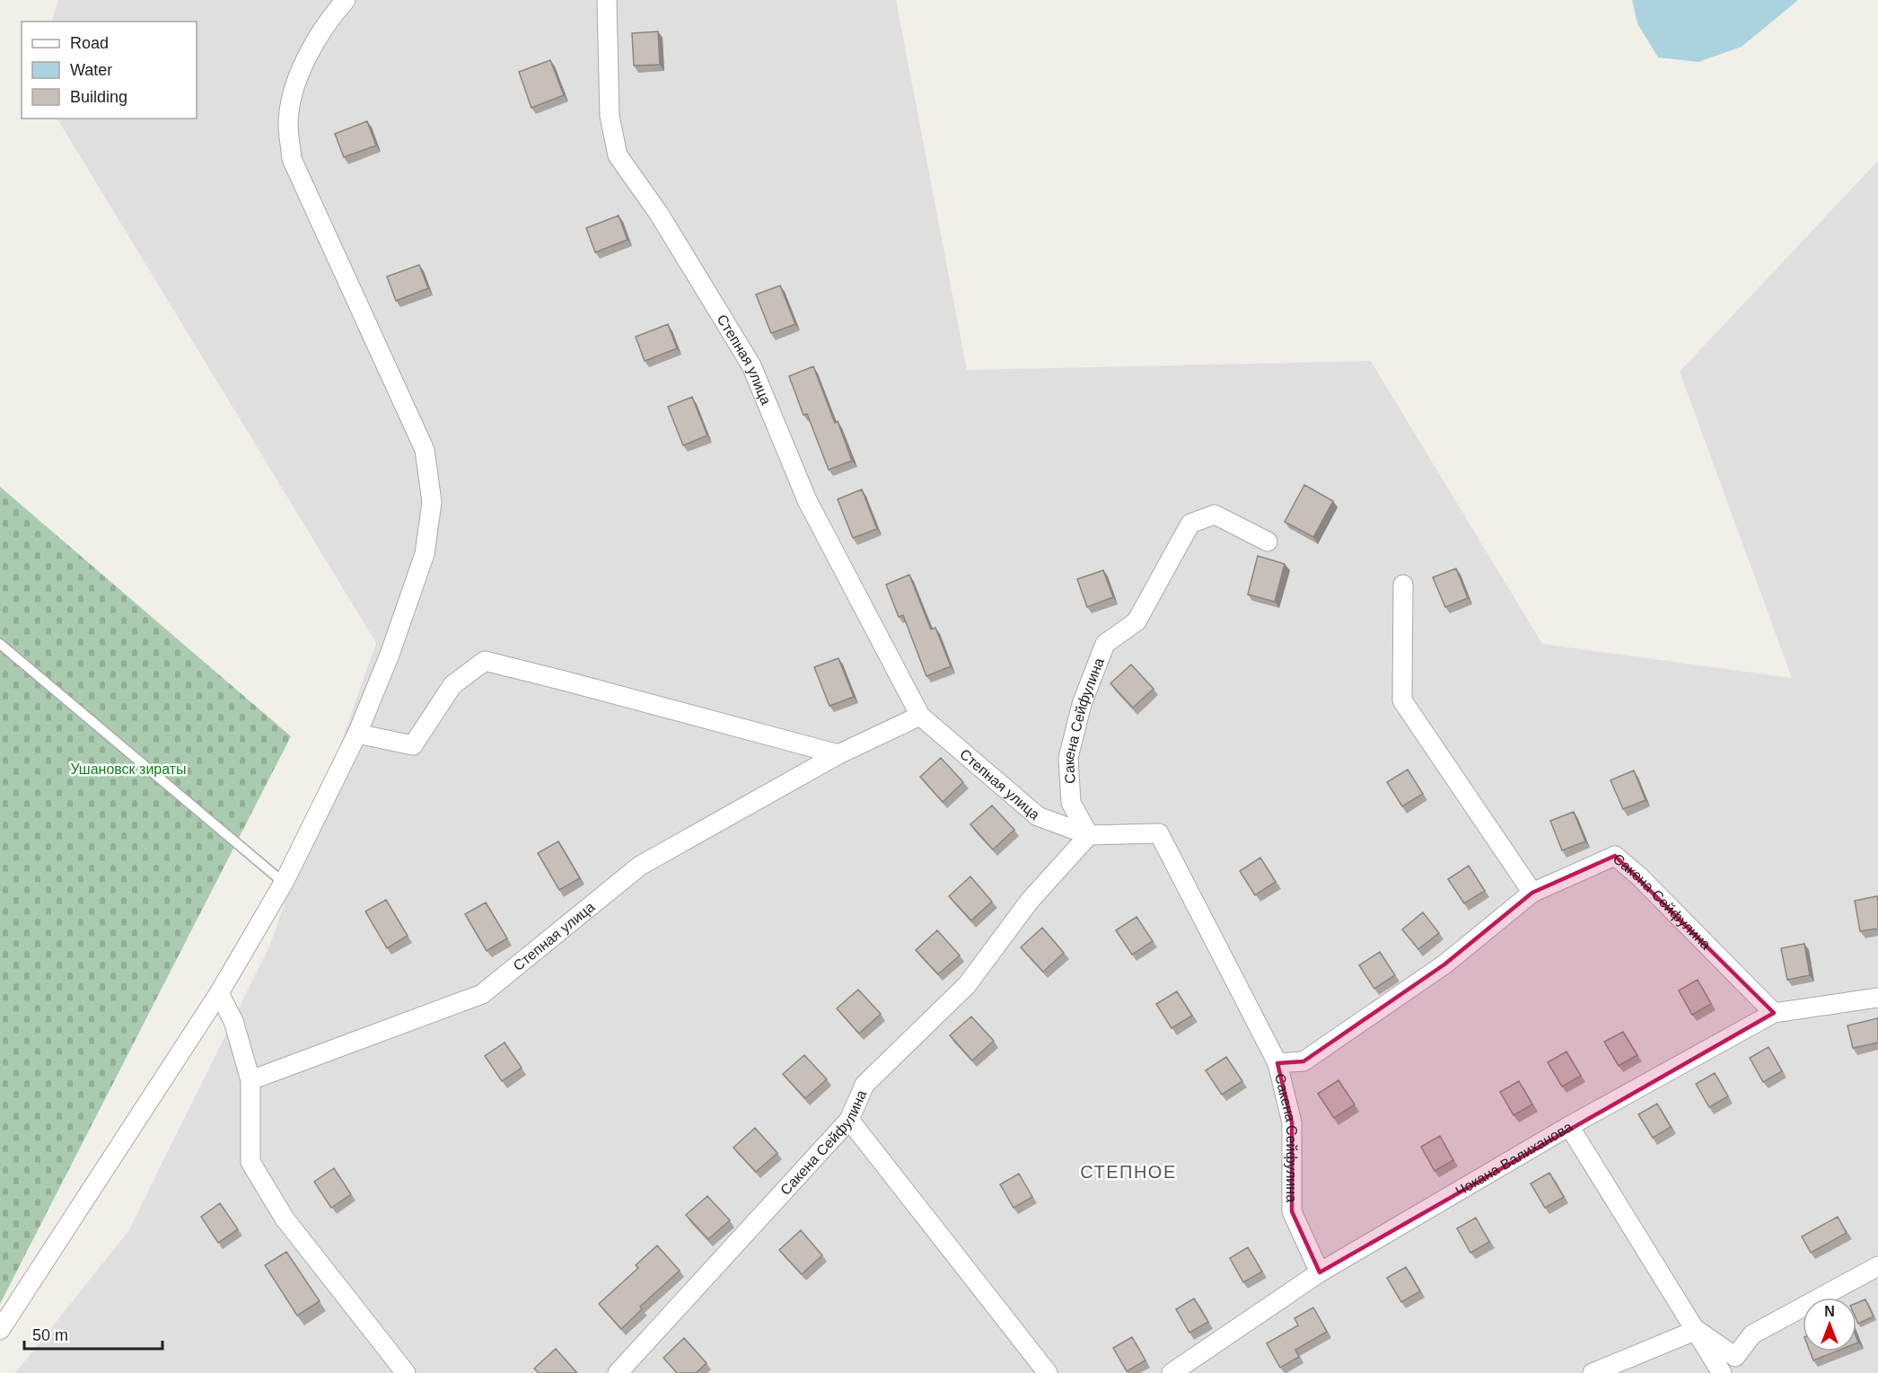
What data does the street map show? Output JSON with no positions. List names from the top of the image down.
{
  "streets": {
    "street": ["Степная улица", "Сакена Сейфулина", "Чокана Валиханова"]
  },
  "crossings": [
    ["Степная улица", "Сакена Сейфулина"],
    ["Сакена Сейфулина", "Чокана Валиханова"]
  ],
  "districts": ["СТЕПНОЕ"],
  "parks": ["Ушановск зираты"],
  "legend": ["Road", "Water", "Building"],
  "scale_bar": "50 m",
  "north": "top"
}
